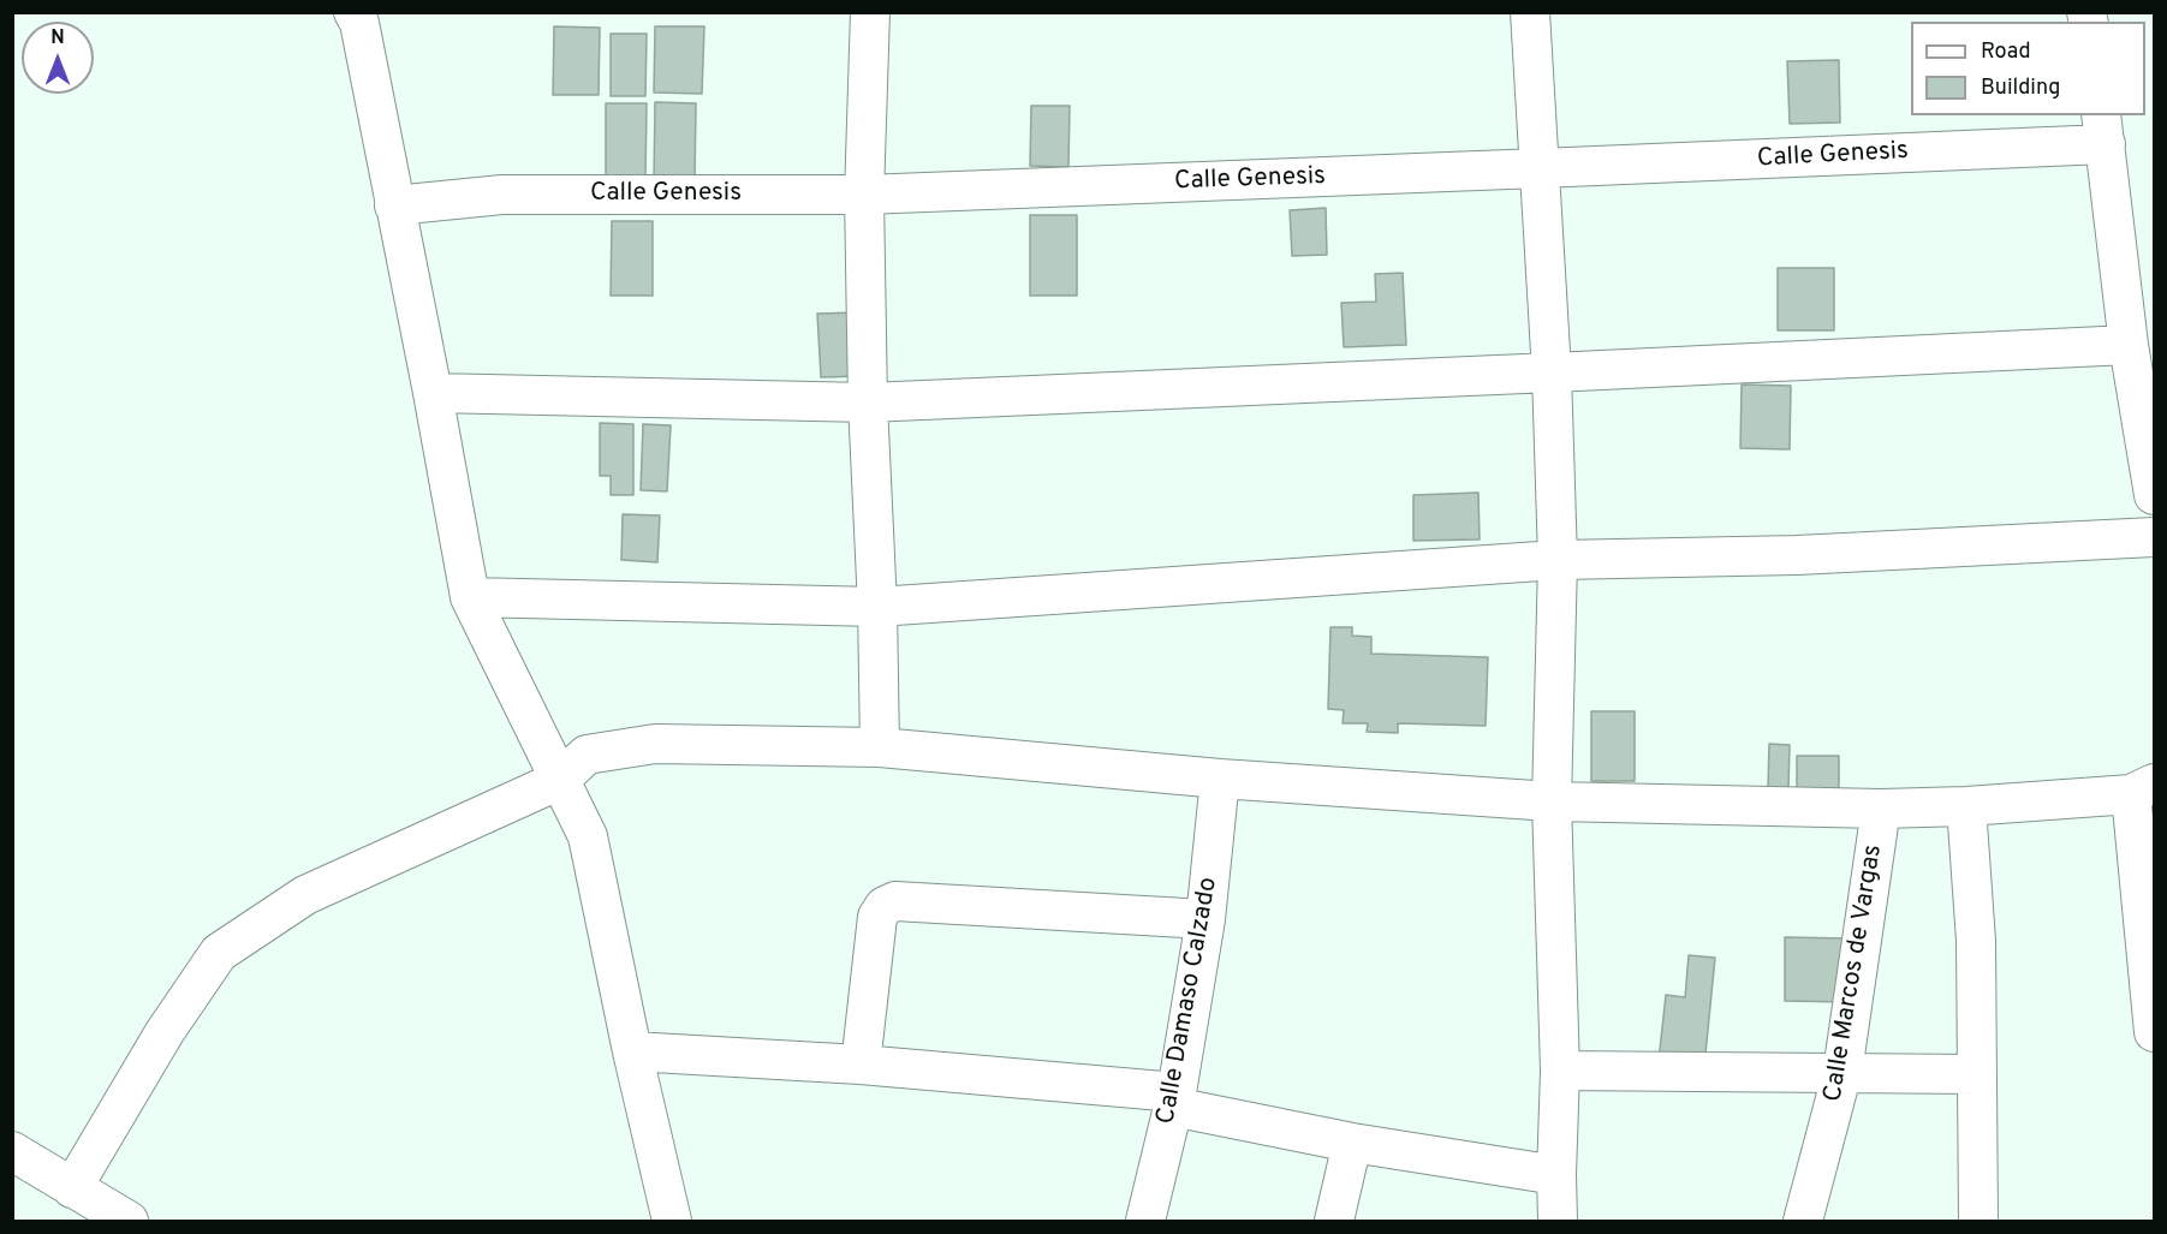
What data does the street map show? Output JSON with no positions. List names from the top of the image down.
{
  "streets": {
    "street": ["Calle Genesis", "Calle Marcos de Vargas", "Calle Damaso Calzado"]
  },
  "legend": ["Road", "Building"],
  "north": "top"
}
